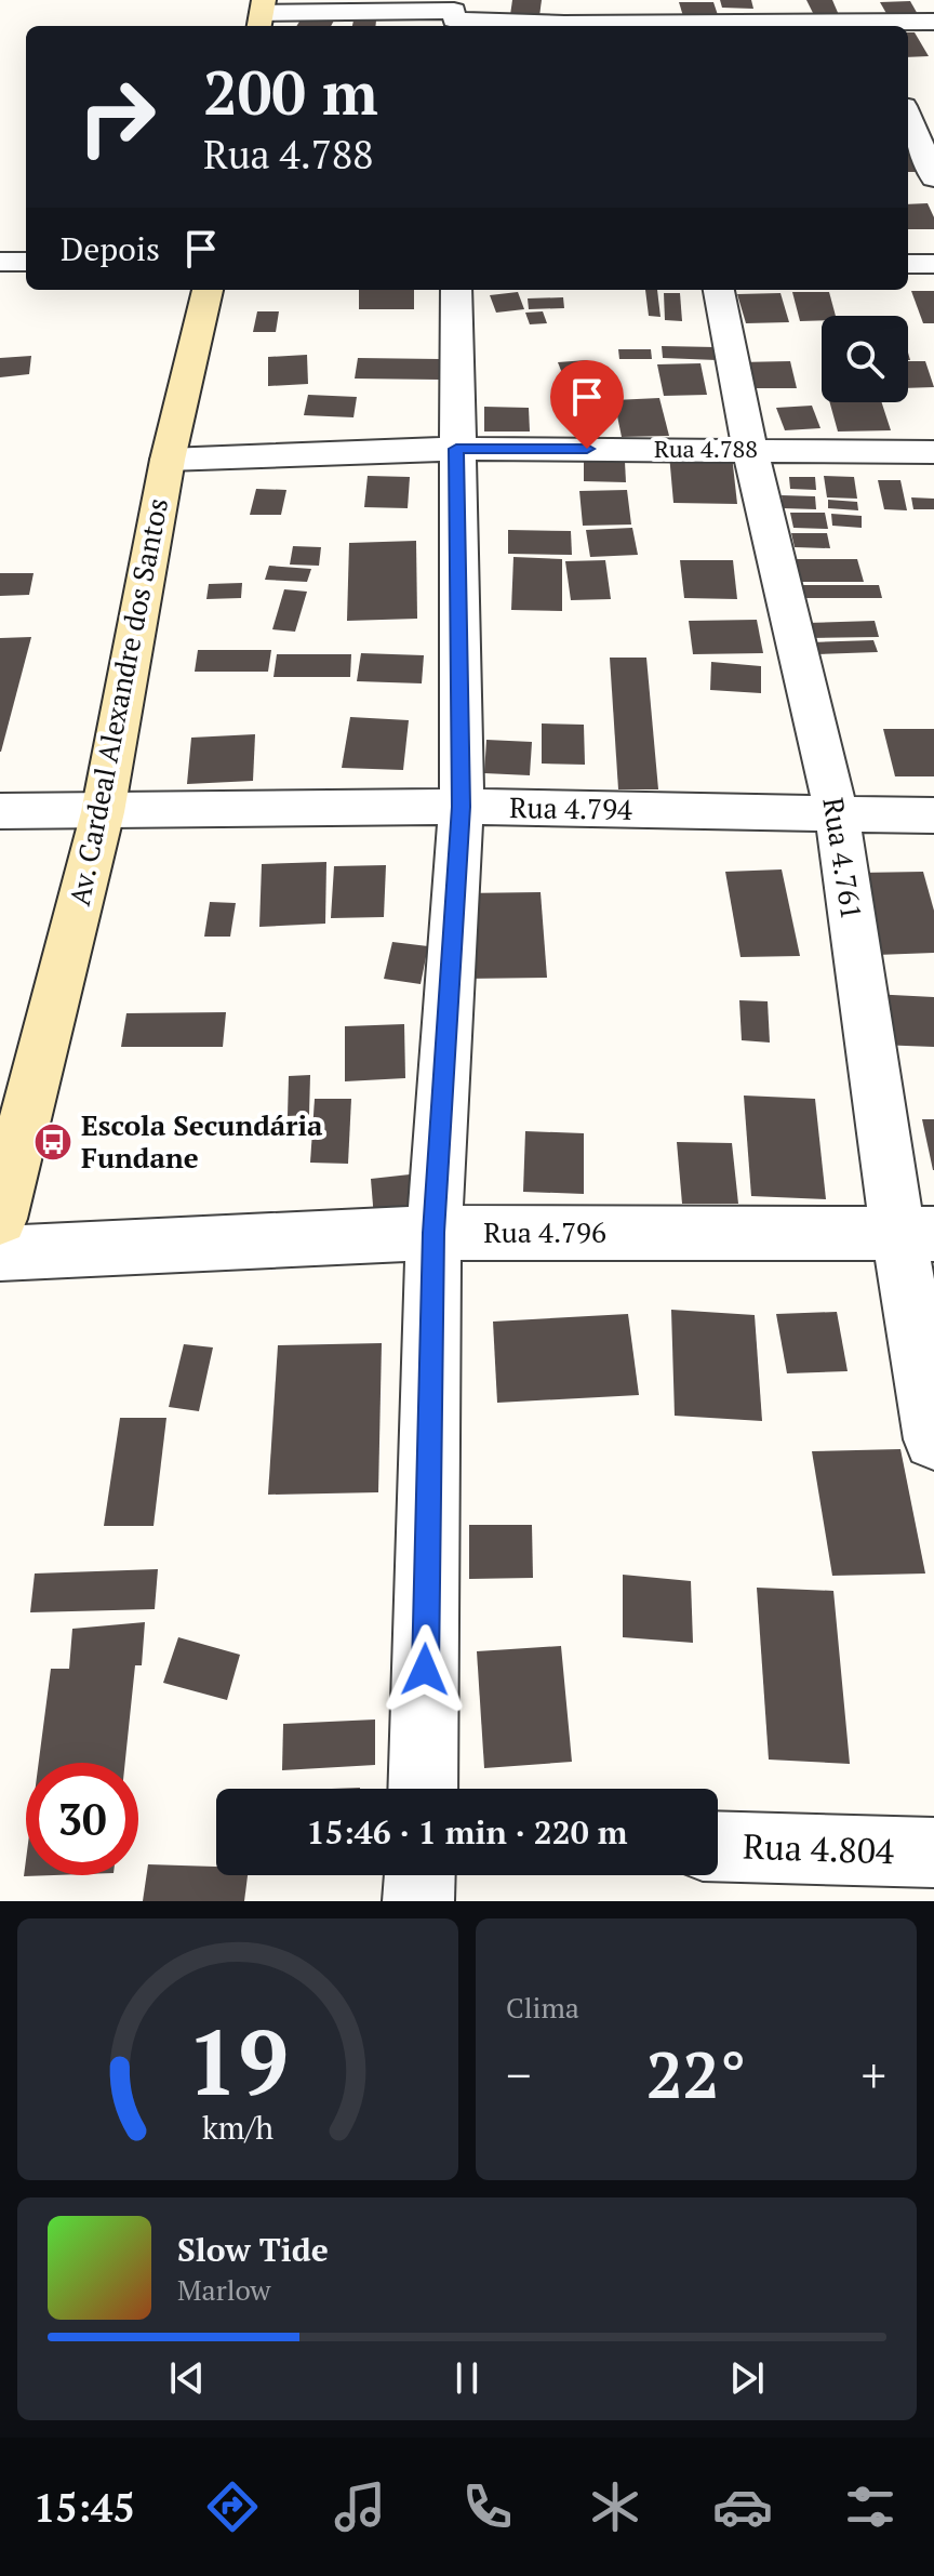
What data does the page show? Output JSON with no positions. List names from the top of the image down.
{
  "streets": {
    "main road": ["Av. Cardeal Alexandre dos Santos"],
    "street": [
      "Rua 4.788",
      "Rua 4.794",
      "Rua 4.761",
      "Rua 4.796",
      "Rua 4.804"
    ]
  },
  "crossings": [
    ["Rua 4.788", "Av. Cardeal Alexandre dos Santos"],
    ["Rua 4.788", "Rua 4.761"],
    ["Av. Cardeal Alexandre dos Santos", "Rua 4.794"],
    ["Rua 4.794", "Rua 4.761"],
    ["Rua 4.761", "Rua 4.796"]
  ],
  "places": {
    "bus stop": ["Escola Secundária Fundane"]
  },
  "page": {
    "turn": ["200 m", "Rua 4.788"],
    "then": "Depois",
    "limit": "30",
    "trip": "15:46 · 1 min · 220 m",
    "tile": "Clima",
    "heat": ["−", "22°", "+"],
    "song": ["Slow Tide", "Marlow"],
    "tabs": "15:45",
    "gauge": ["19", "km/h"]
  }
}
